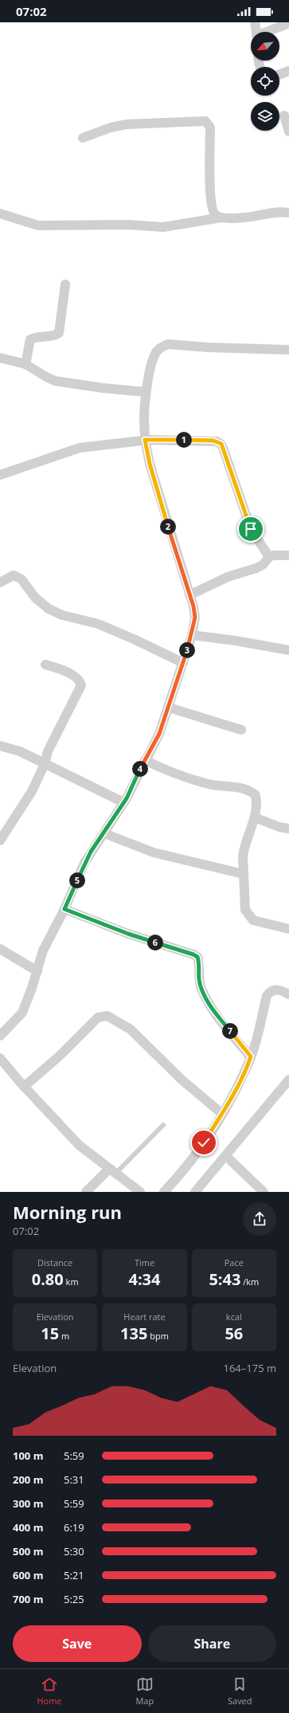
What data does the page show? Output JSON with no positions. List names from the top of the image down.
{
  "north": "bottom left",
  "page": {
    "status": "07:02",
    "pins": [
      "1",
      "2",
      "3",
      "4",
      "5",
      "6",
      "7"
    ],
    "heading": ["Morning run", "07:02"],
    "stats": [
      ["Distance", "0.80 km"],
      ["Time", "4:34"],
      ["Pace", "5:43 /km"],
      ["Elevation", "15 m"],
      ["Heart rate", "135 bpm"],
      ["kcal", "56"]
    ],
    "chart": ["Elevation", "164–175 m"],
    "list": [
      {
        "name": "100 m",
        "note": "5:59"
      },
      {
        "name": "200 m",
        "note": "5:31"
      },
      {
        "name": "300 m",
        "note": "5:59"
      },
      {
        "name": "400 m",
        "note": "6:19"
      },
      {
        "name": "500 m",
        "note": "5:30"
      },
      {
        "name": "600 m",
        "note": "5:21"
      },
      {
        "name": "700 m",
        "note": "5:25"
      }
    ],
    "buttons": ["Save", "Share"],
    "tabs": ["Home", "Map", "Saved"]
  }
}
